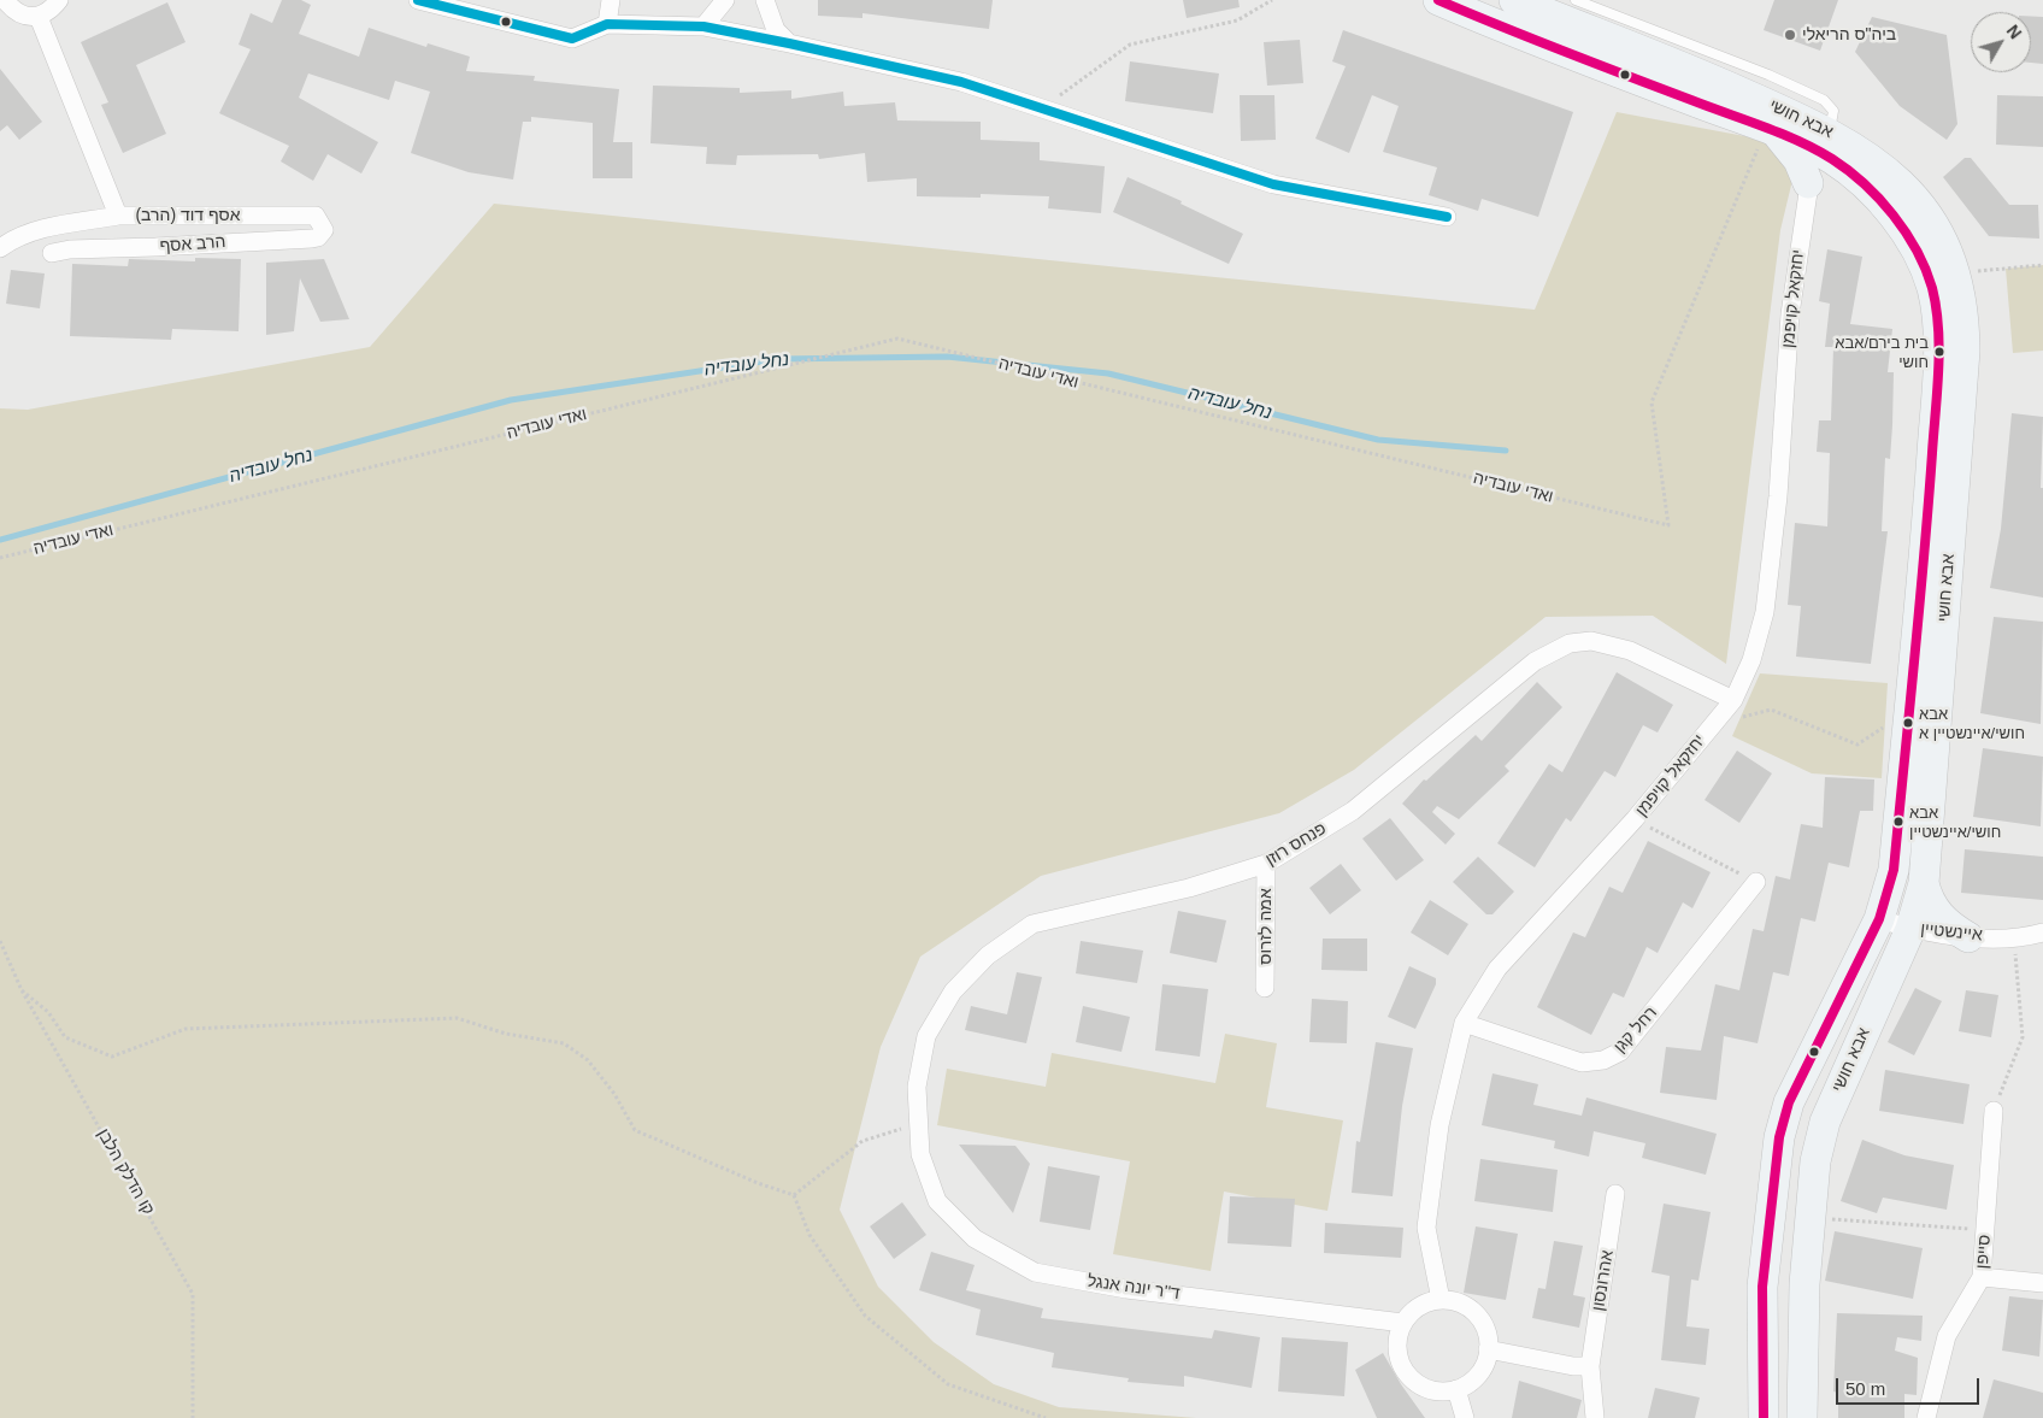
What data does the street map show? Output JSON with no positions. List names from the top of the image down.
{
  "streets": {
    "main road": ["אבא חושי"],
    "street": [
      "אסף דוד (הרב)",
      "הרב אסף",
      "יחזקאל קויפמן",
      "פנחס רוזן",
      "אמה לזרוס",
      "איינשטיין",
      "רחל קגן",
      "סייפן",
      "אהרונסון",
      "ד''ר יונה אנגל"
    ],
    "path": ["ואדי עובדיה", "קו הדלק הלבן"]
  },
  "crossings": [
    ["אבא חושי", "יחזקאל קויפמן"],
    ["אבא חושי", "ואדי עובדיה"],
    ["אבא חושי", "איינשטיין"],
    ["אסף דוד (הרב)", "הרב אסף"],
    ["יחזקאל קויפמן", "פנחס רוזן"],
    ["יחזקאל קויפמן", "רחל קגן"],
    ["יחזקאל קויפמן", "ד''ר יונה אנגל"],
    ["פנחס רוזן", "אמה לזרוס"],
    ["פנחס רוזן", "ד''ר יונה אנגל"]
  ],
  "water": ["נחל עובדיה"],
  "places": [
    "ביה\"ס הריאלי",
    "בית בירם/אבא חושי",
    "אבא חושי/איינשטיין א",
    "אבא חושי/איינשטיין"
  ],
  "scale_bar": "50 m",
  "north": "top right"
}
